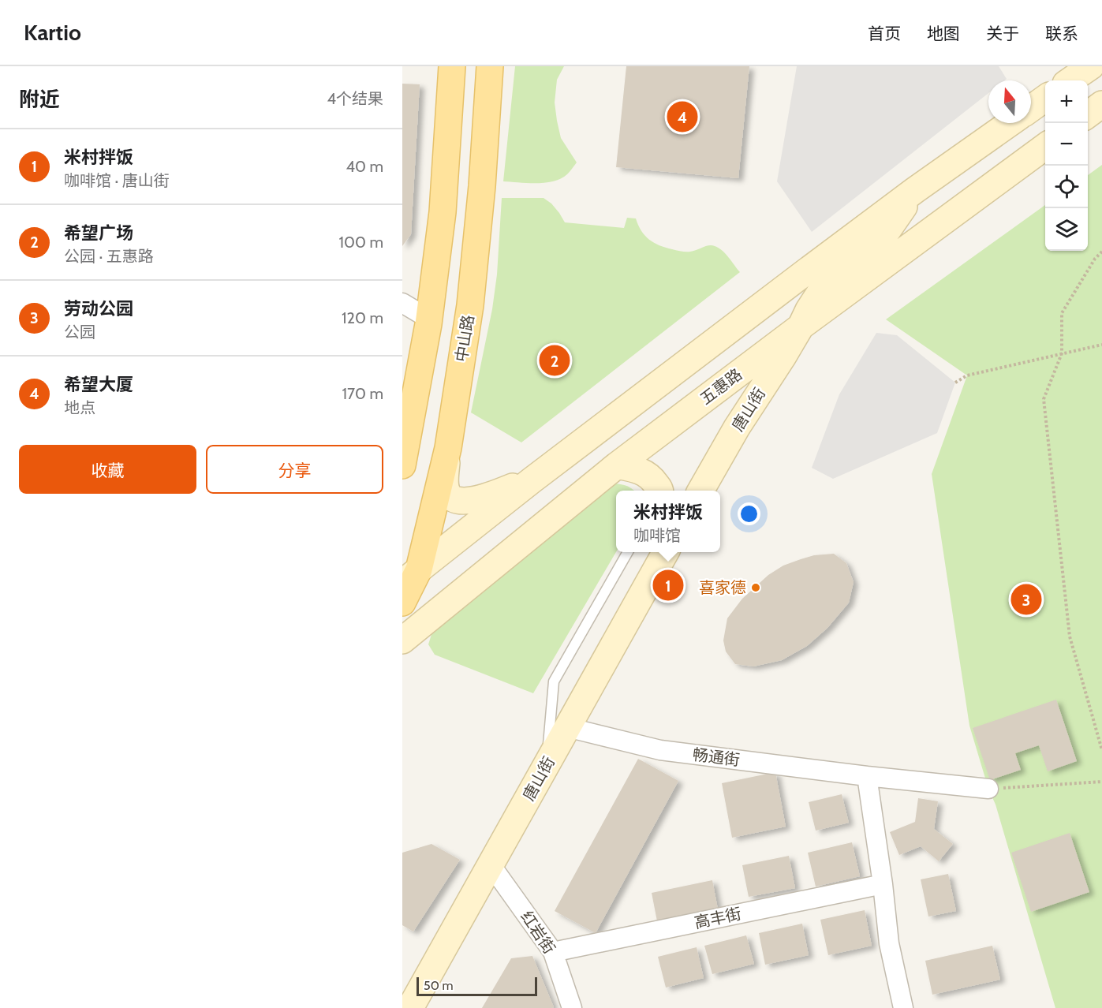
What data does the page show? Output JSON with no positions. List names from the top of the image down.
{
  "streets": {
    "main road": ["中山路", "五惠路", "唐山街"],
    "street": ["畅通街", "高丰街", "红岩街"]
  },
  "crossings": [
    ["五惠路", "唐山街"],
    ["唐山街", "畅通街"],
    ["唐山街", "红岩街"],
    ["高丰街", "红岩街"]
  ],
  "places": ["喜家德"],
  "scale_bar": "50 m",
  "north": "top",
  "page": {
    "header": "Kartio",
    "nav": [
      "首页",
      "地图",
      "关于",
      "联系"
    ],
    "heading": ["附近", "4个结果"],
    "map_buttons": ["+", "−"],
    "pins": [
      "4",
      "2",
      "1",
      "3"
    ],
    "list": [
      {
        "mark": "1",
        "name": "米村拌饭",
        "note": "咖啡馆 · 唐山街",
        "value": "40 m"
      },
      {
        "mark": "2",
        "name": "希望广场",
        "note": "公园 · 五惠路",
        "value": "100 m"
      },
      {
        "mark": "3",
        "name": "劳动公园",
        "note": "公园",
        "value": "120 m"
      },
      {
        "mark": "4",
        "name": "希望大厦",
        "note": "地点",
        "value": "170 m"
      }
    ],
    "buttons": ["收藏", "分享"],
    "popup": ["米村拌饭", "咖啡馆"],
    "scale": "50 m"
  }
}
